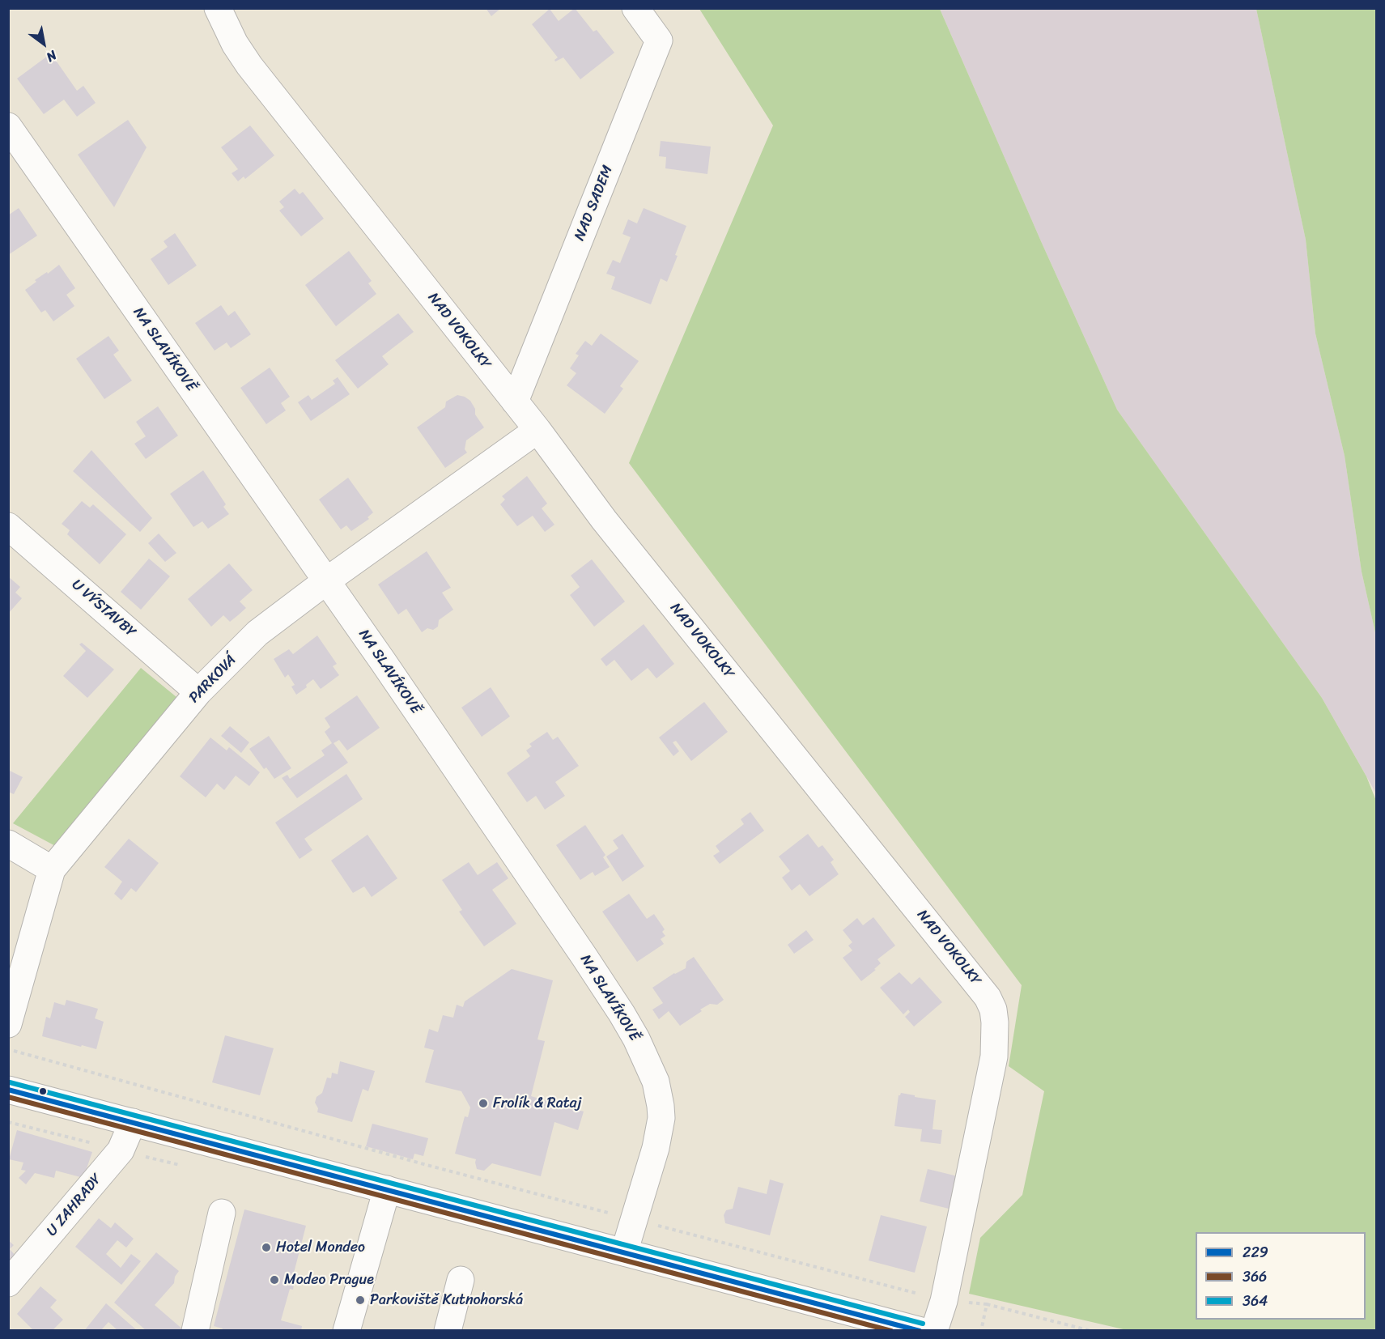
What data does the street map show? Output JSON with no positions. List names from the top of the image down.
{
  "streets": {
    "street": [
      "NAD SADEM",
      "NAD VOKOLKY",
      "NA SLAVÍKOVĚ",
      "U VÝSTAVBY",
      "PARKOVÁ",
      "U ZAHRADY"
    ]
  },
  "crossings": [
    ["NAD SADEM", "NAD VOKOLKY"],
    ["NAD VOKOLKY", "PARKOVÁ"],
    ["NA SLAVÍKOVĚ", "PARKOVÁ"],
    ["U VÝSTAVBY", "PARKOVÁ"]
  ],
  "places": [
    "Frolík & Rataj",
    "Hotel Mondeo",
    "Modeo Prague",
    "Parkoviště Kutnohorská"
  ],
  "lines": ["transit line 364", "transit line 229", "transit line 366"],
  "legend": ["229", "366", "364"],
  "north": "bottom right"
}
